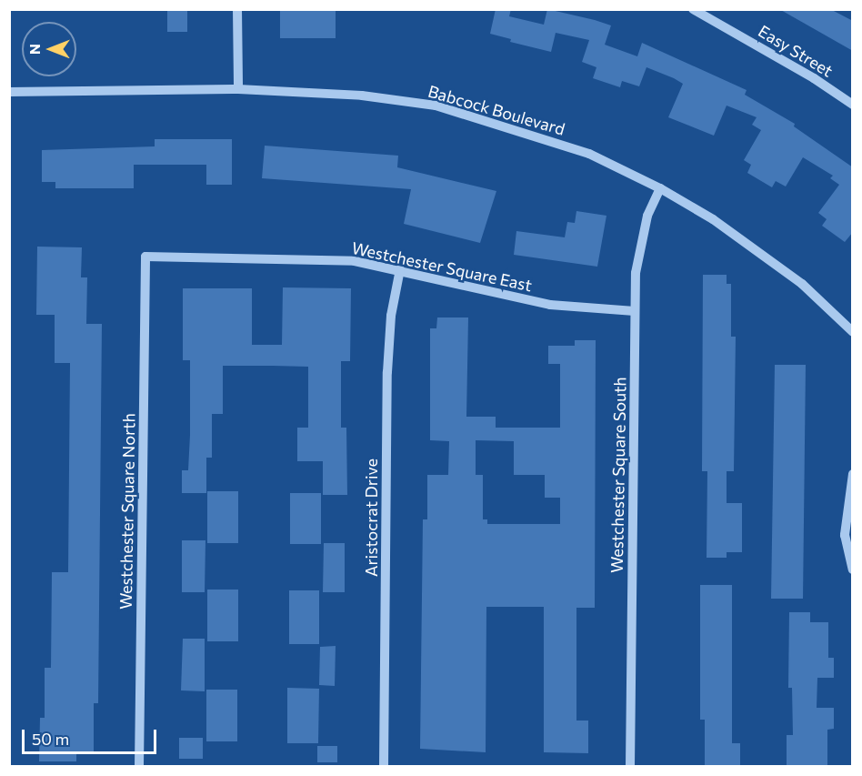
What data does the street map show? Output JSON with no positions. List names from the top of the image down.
{
  "streets": {
    "street": [
      "Easy Street",
      "Babcock Boulevard",
      "Westchester Square East",
      "Westchester Square South",
      "Westchester Square North",
      "Aristocrat Drive"
    ]
  },
  "crossings": [
    ["Babcock Boulevard", "Westchester Square South"],
    ["Westchester Square East", "Westchester Square South"],
    ["Westchester Square East", "Westchester Square North"],
    ["Westchester Square East", "Aristocrat Drive"]
  ],
  "scale_bar": "50 m",
  "north": "left"
}
